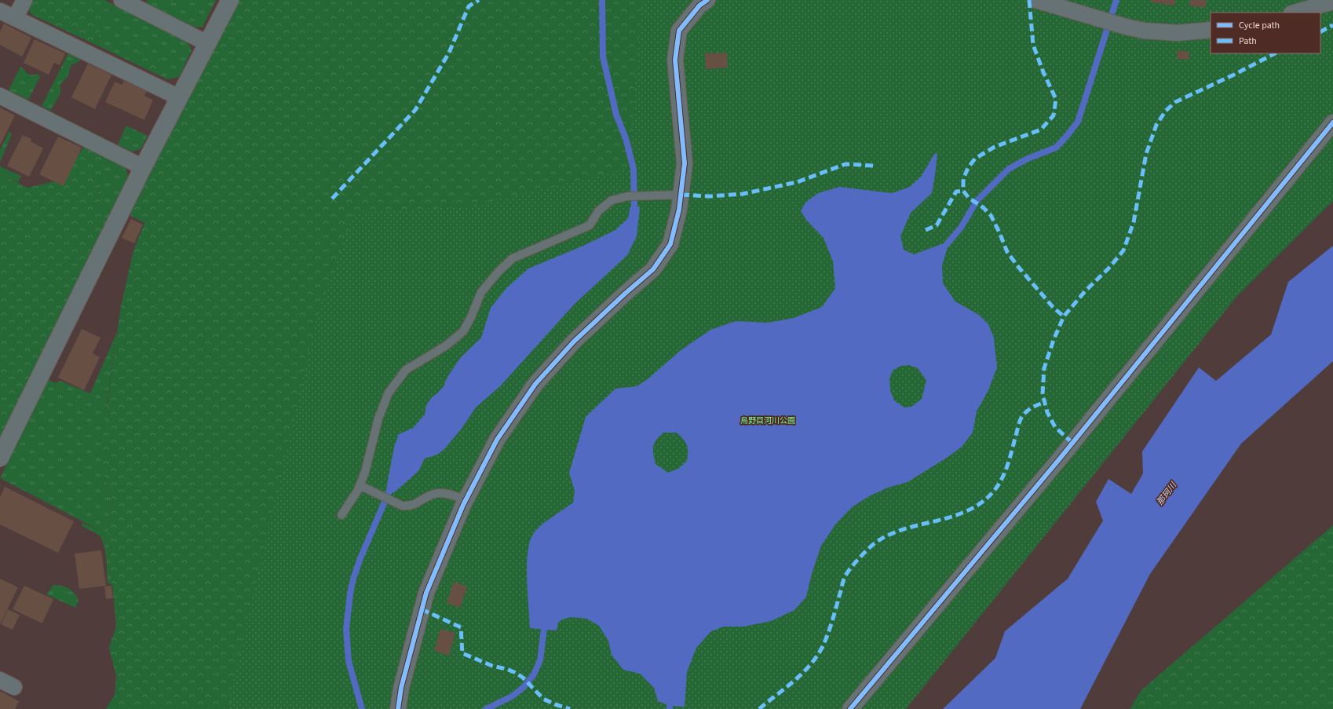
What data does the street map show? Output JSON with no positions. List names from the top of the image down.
{
  "water": ["那珂川"],
  "parks": ["鳥野目河川公園"],
  "legend": ["Cycle path", "Path"]
}
